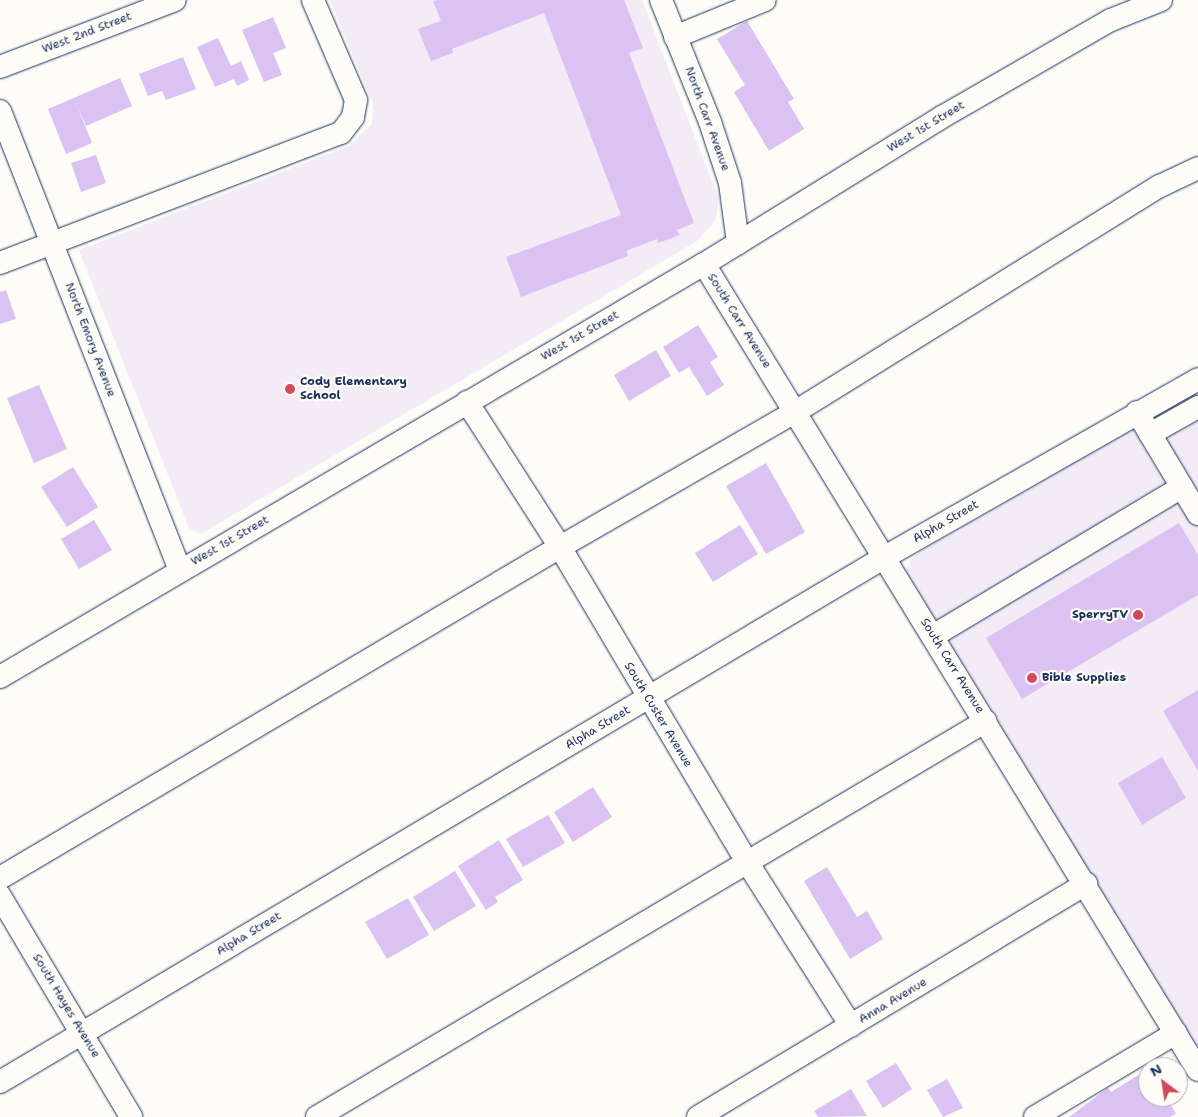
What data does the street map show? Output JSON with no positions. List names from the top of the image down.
{
  "streets": {
    "street": [
      "West 2nd Street",
      "North Carr Avenue",
      "West 1st Street",
      "South Carr Avenue",
      "North Emory Avenue",
      "Alpha Street",
      "South Custer Avenue",
      "Anna Avenue",
      "South Hayes Avenue"
    ]
  },
  "crossings": [
    ["North Carr Avenue", "West 1st Street"],
    ["West 1st Street", "South Carr Avenue"],
    ["West 1st Street", "North Emory Avenue"],
    ["West 1st Street", "South Custer Avenue"],
    ["South Carr Avenue", "Alpha Street"],
    ["South Carr Avenue", "Anna Avenue"],
    ["Alpha Street", "South Custer Avenue"],
    ["Alpha Street", "South Hayes Avenue"],
    ["South Custer Avenue", "Anna Avenue"]
  ],
  "places": ["Cody Elementary School", "SperryTV", "Bible Supplies"],
  "north": "top left"
}
